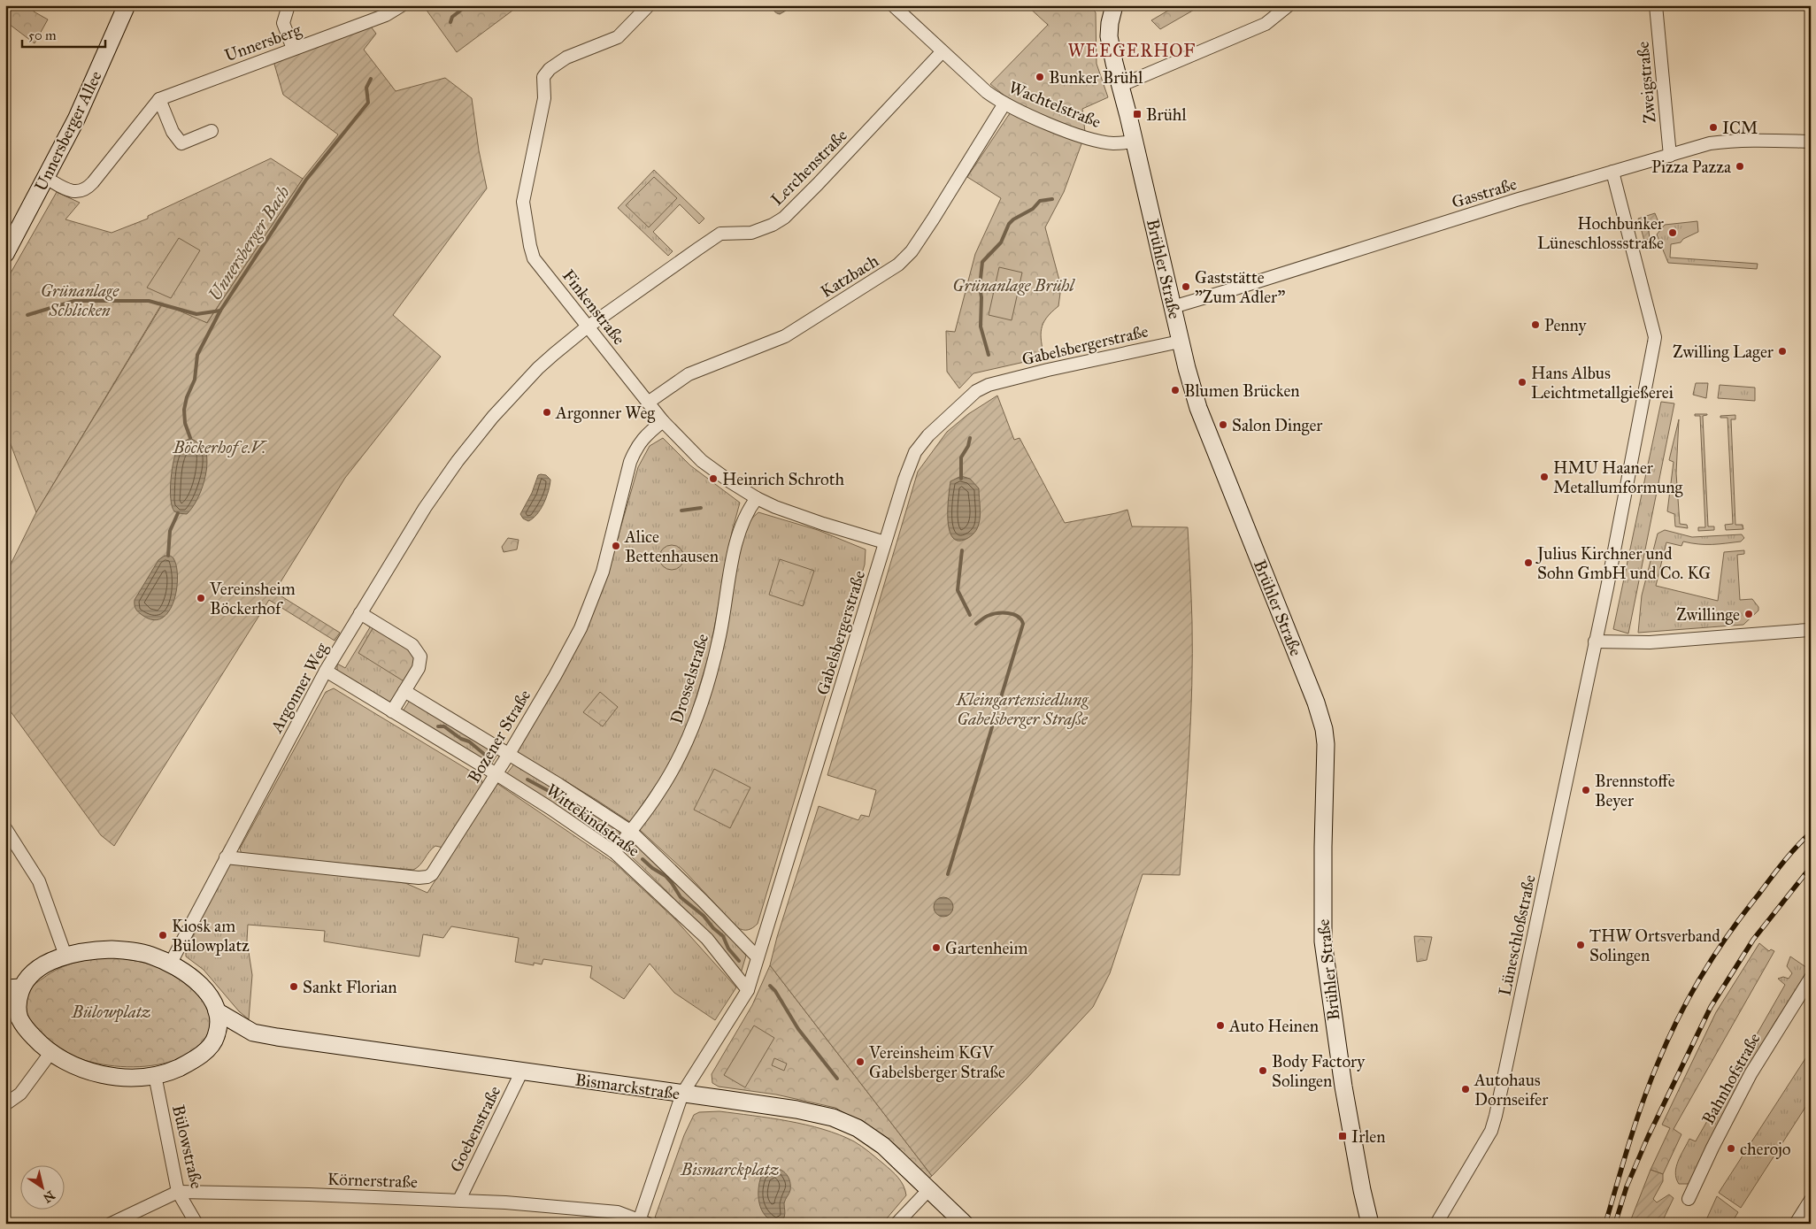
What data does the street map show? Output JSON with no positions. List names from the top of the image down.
{
  "streets": {
    "main road": ["Unnersberger Allee", "Brühler Straße", "Bismarckstraße"],
    "street": [
      "Unnersberg",
      "Zweigstraße",
      "Wachtelstraße",
      "Lerchenstraße",
      "Gasstraße",
      "Katzbach",
      "Finkenstraße",
      "Gabelsbergerstraße",
      "Drosselstraße",
      "Argonner Weg",
      "Bozener Straße",
      "Wittekindstraße",
      "Lüneschloßstraße",
      "Bahnhofstraße",
      "Goebenstraße",
      "Bülowstraße",
      "Körnerstraße"
    ]
  },
  "crossings": [
    ["Zweigstraße", "Gasstraße"],
    ["Wachtelstraße", "Lerchenstraße"],
    ["Wachtelstraße", "Brühler Straße"],
    ["Wachtelstraße", "Katzbach"],
    ["Lerchenstraße", "Finkenstraße"],
    ["Lerchenstraße", "Argonner Weg"],
    ["Gasstraße", "Brühler Straße"],
    ["Gasstraße", "Lüneschloßstraße"],
    ["Brühler Straße", "Gabelsbergerstraße"],
    ["Katzbach", "Finkenstraße"],
    ["Finkenstraße", "Gabelsbergerstraße"],
    ["Finkenstraße", "Drosselstraße"],
    ["Finkenstraße", "Argonner Weg"],
    ["Finkenstraße", "Bozener Straße"],
    ["Gabelsbergerstraße", "Wittekindstraße"],
    ["Gabelsbergerstraße", "Bismarckstraße"],
    ["Gabelsbergerstraße", "Körnerstraße"],
    ["Drosselstraße", "Wittekindstraße"],
    ["Argonner Weg", "Bozener Straße"],
    ["Argonner Weg", "Wittekindstraße"],
    ["Bozener Straße", "Wittekindstraße"],
    ["Bismarckstraße", "Goebenstraße"],
    ["Goebenstraße", "Körnerstraße"],
    ["Bülowstraße", "Körnerstraße"]
  ],
  "districts": ["WEEGERHOF"],
  "water": ["Unnersberger Bach"],
  "parks": [
    "Grünanlage Brühl",
    "Grünanlage Schlicken",
    "Böckerhof e.V.",
    "Kleingartensiedlung Gabelsberger Straße",
    "Bülowplatz",
    "Bismarckplatz"
  ],
  "places": {
    "other": [
      "Bunker Brühl",
      "ICM",
      "Pizza Pazza",
      "Hochbunker Lüneschlossstraße",
      "Gaststätte \"Zum Adler\"",
      "Penny",
      "Zwilling Lager",
      "Hans Albus Leichtmetallgießerei",
      "Blumen Brücken",
      "Argonner Weg",
      "Salon Dinger",
      "HMU Haaner Metallumformung",
      "Heinrich Schroth",
      "Alice Bettenhausen",
      "Julius Kirchner und Sohn GmbH und Co. KG",
      "Vereinsheim Böckerhof",
      "Zwillinge",
      "Brennstoffe Beyer",
      "Kiosk am Bülowplatz",
      "THW Ortsverband Solingen",
      "Gartenheim",
      "Sankt Florian",
      "Auto Heinen",
      "Vereinsheim KGV Gabelsberger Straße",
      "Body Factory Solingen",
      "Autohaus Dornseifer",
      "cherojo"
    ],
    "transit": ["Brühl", "Irlen"]
  },
  "scale_bar": "50 m",
  "north": "bottom right"
}
